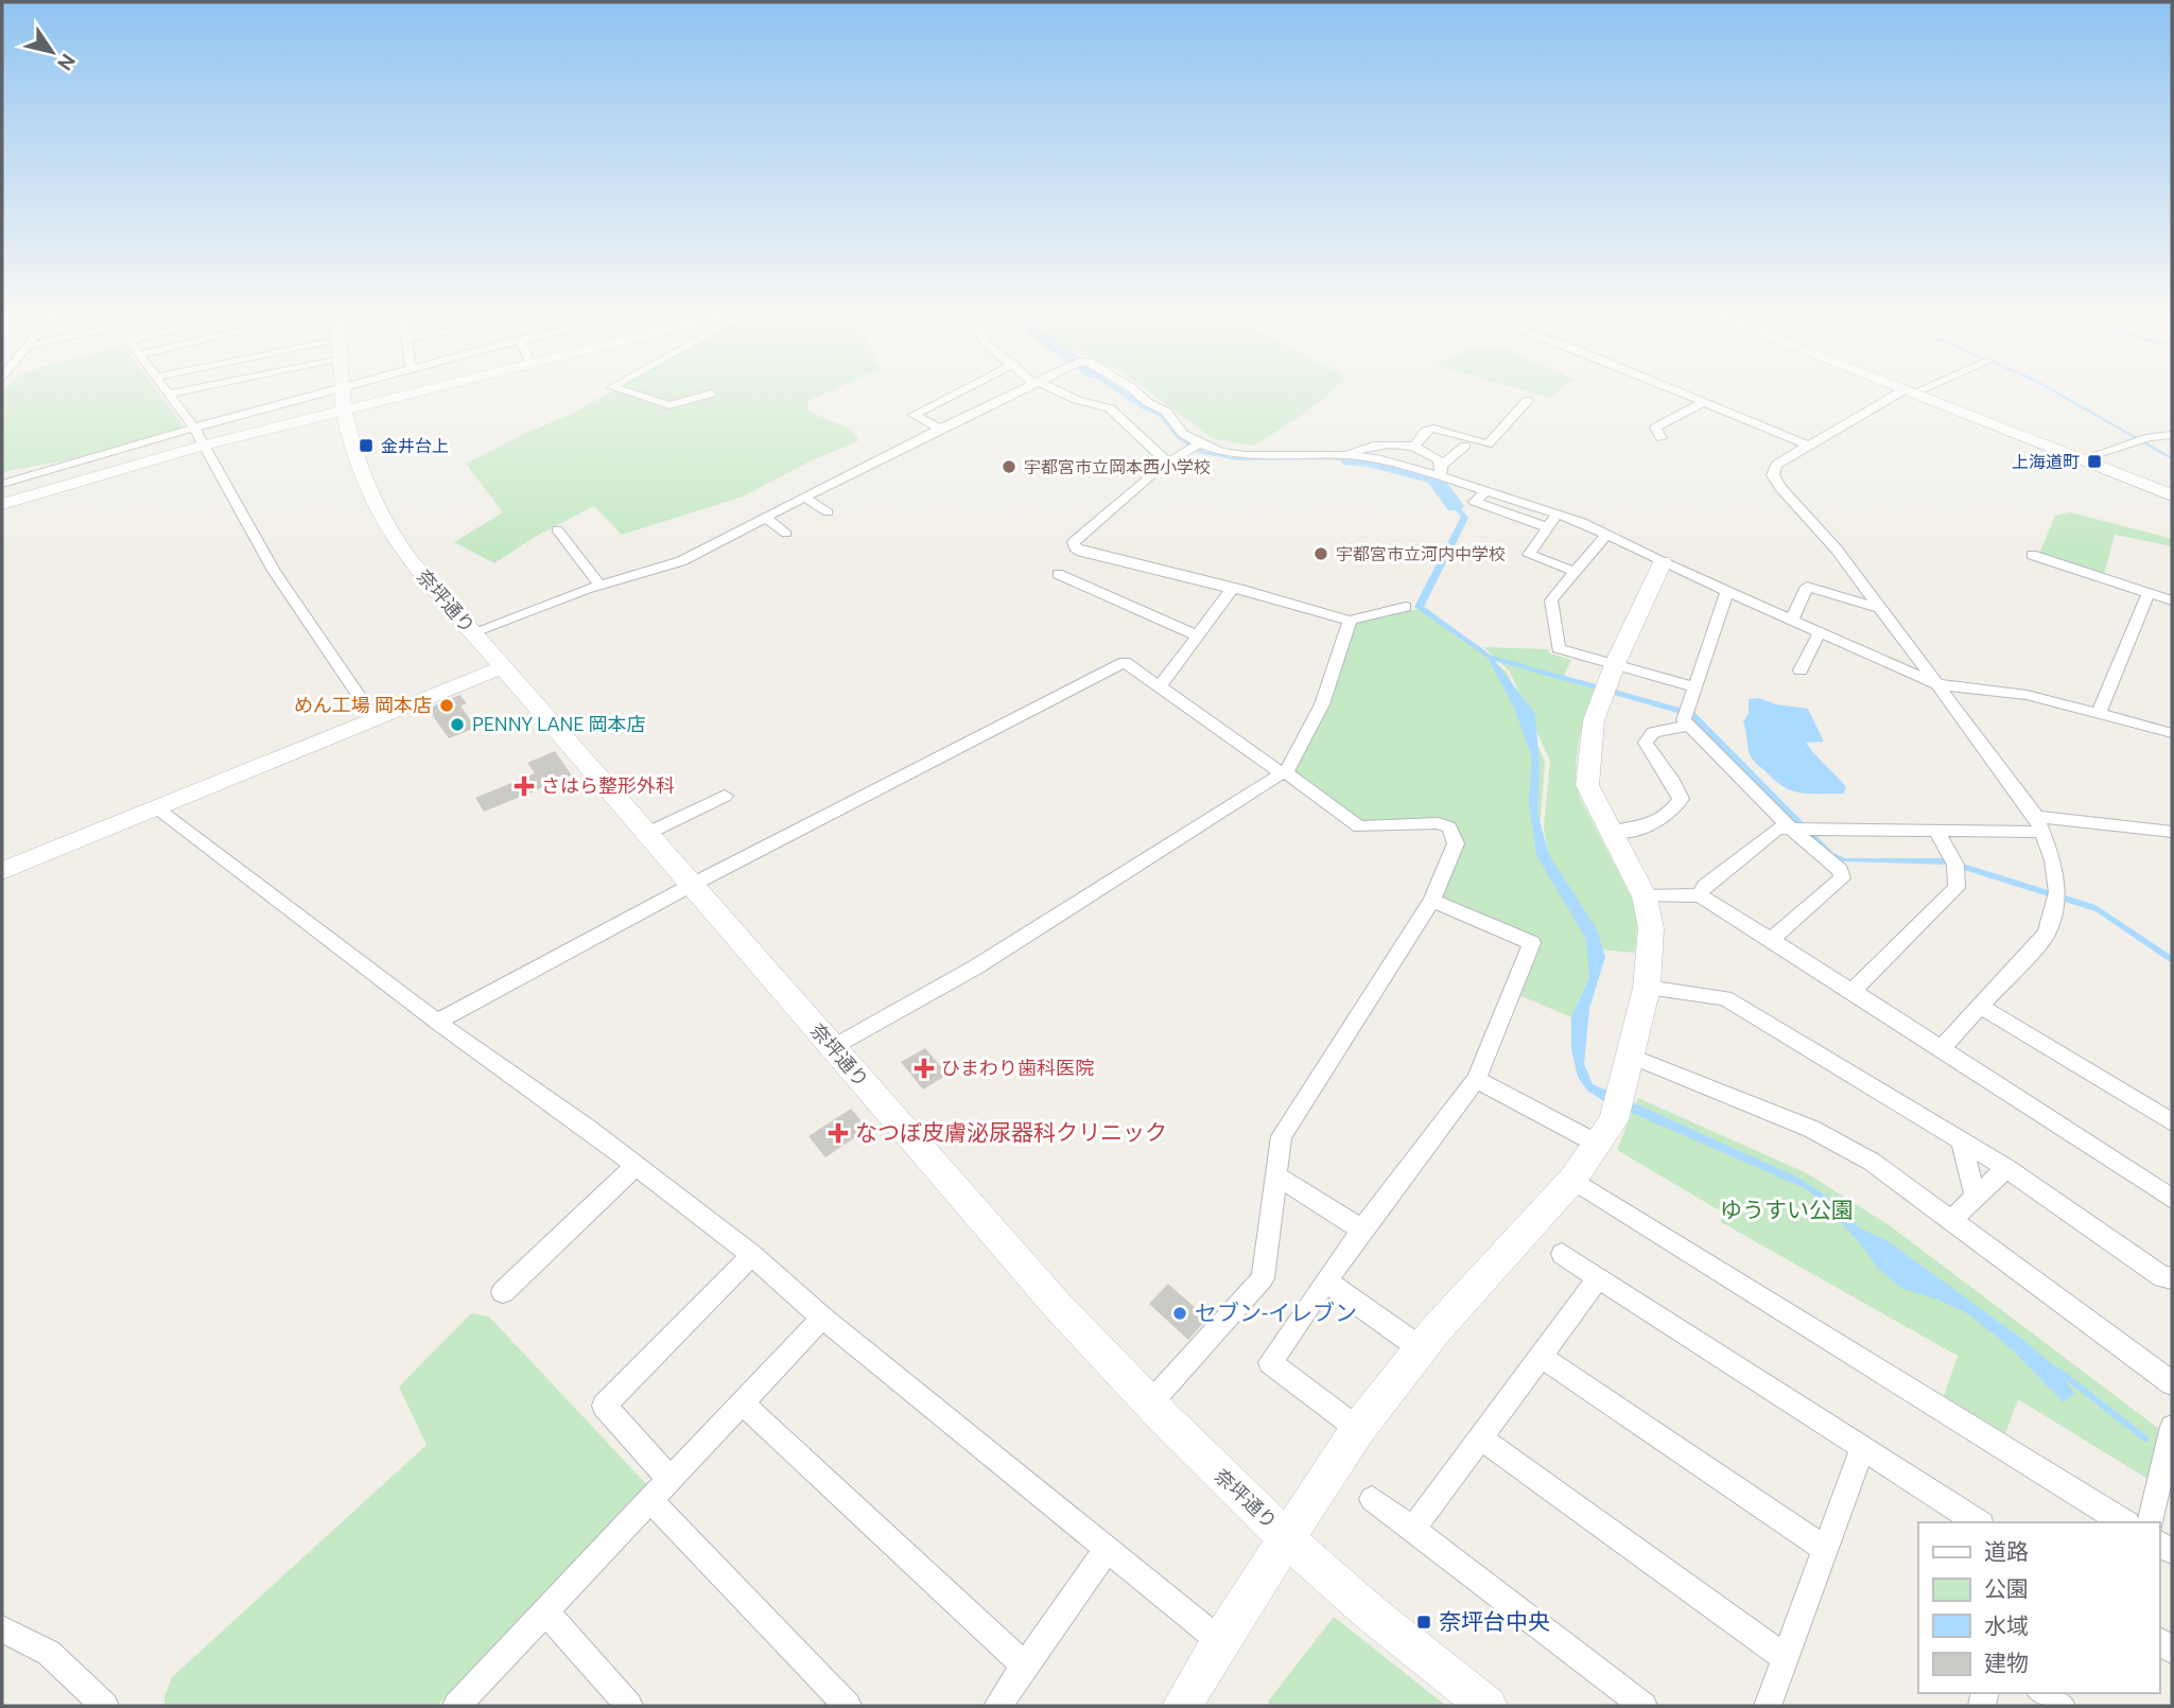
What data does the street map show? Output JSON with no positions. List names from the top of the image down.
{
  "streets": {
    "street": ["奈坪通り"]
  },
  "parks": ["ゆうすい公園"],
  "places": {
    "transit": ["金井台上", "上海道町", "奈坪台中央"],
    "other": [
      "宇都宮市立岡本西小学校",
      "宇都宮市立河内中学校",
      "めん工場 岡本店",
      "PENNY LANE 岡本店",
      "セブン-イレブン"
    ],
    "health": ["さはら整形外科", "ひまわり歯科医院", "なつぼ皮膚泌尿器科クリニック"]
  },
  "legend": [
    "道路",
    "公園",
    "水域",
    "建物"
  ],
  "north": "bottom right"
}
